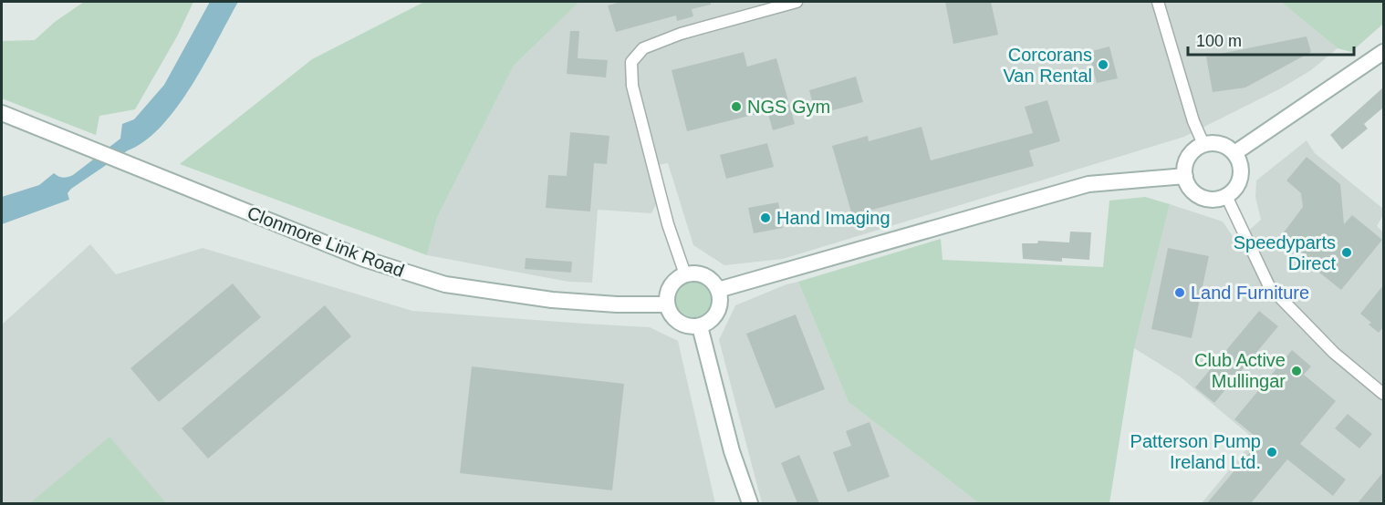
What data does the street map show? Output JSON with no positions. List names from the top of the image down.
{
  "streets": {
    "main road": ["Clonmore Link Road"]
  },
  "places": [
    "Corcorans Van Rental",
    "NGS Gym",
    "Hand Imaging",
    "Speedyparts Direct",
    "Land Furniture",
    "Club Active Mullingar",
    "Patterson Pump Ireland Ltd."
  ],
  "scale_bar": "100 m"
}
